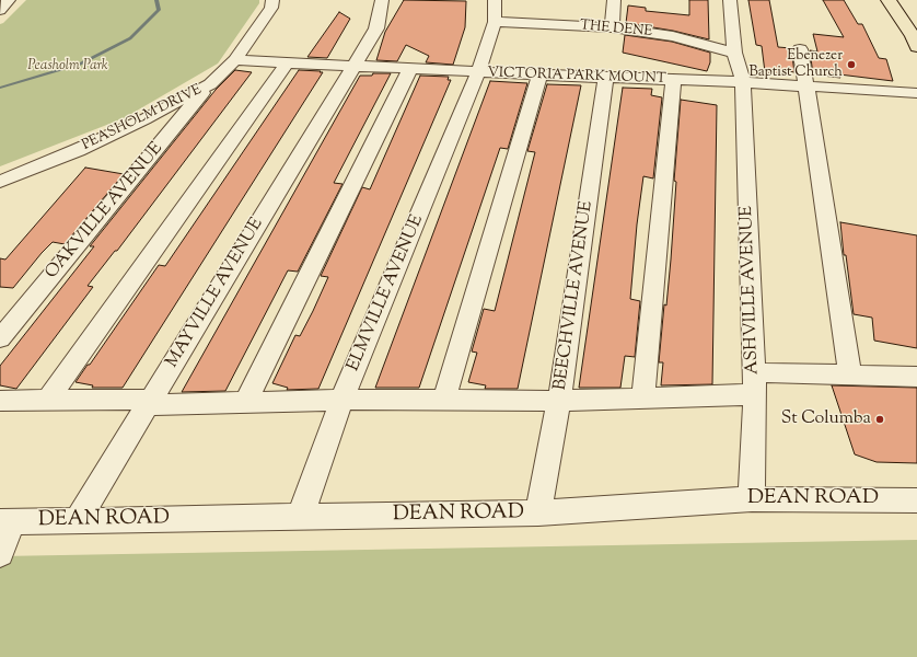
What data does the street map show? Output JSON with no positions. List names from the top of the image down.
{
  "streets": {
    "street": [
      "THE DENE",
      "VICTORIA PARK MOUNT",
      "PEASHOLM DRIVE",
      "OAKVILLE AVENUE",
      "ASHVILLE AVENUE",
      "MAYVILLE AVENUE",
      "ELMVILLE AVENUE",
      "BEECHVILLE AVENUE",
      "DEAN ROAD"
    ]
  },
  "crossings": [
    ["THE DENE", "ASHVILLE AVENUE"],
    ["THE DENE", "ELMVILLE AVENUE"],
    ["VICTORIA PARK MOUNT", "PEASHOLM DRIVE"],
    ["VICTORIA PARK MOUNT", "ASHVILLE AVENUE"],
    ["VICTORIA PARK MOUNT", "MAYVILLE AVENUE"],
    ["VICTORIA PARK MOUNT", "ELMVILLE AVENUE"],
    ["VICTORIA PARK MOUNT", "BEECHVILLE AVENUE"],
    ["PEASHOLM DRIVE", "OAKVILLE AVENUE"],
    ["ASHVILLE AVENUE", "DEAN ROAD"],
    ["MAYVILLE AVENUE", "DEAN ROAD"],
    ["ELMVILLE AVENUE", "DEAN ROAD"],
    ["BEECHVILLE AVENUE", "DEAN ROAD"]
  ],
  "parks": ["Peasholm Park"],
  "places": ["Ebenezer Baptist Church", "St Columba"]
}
